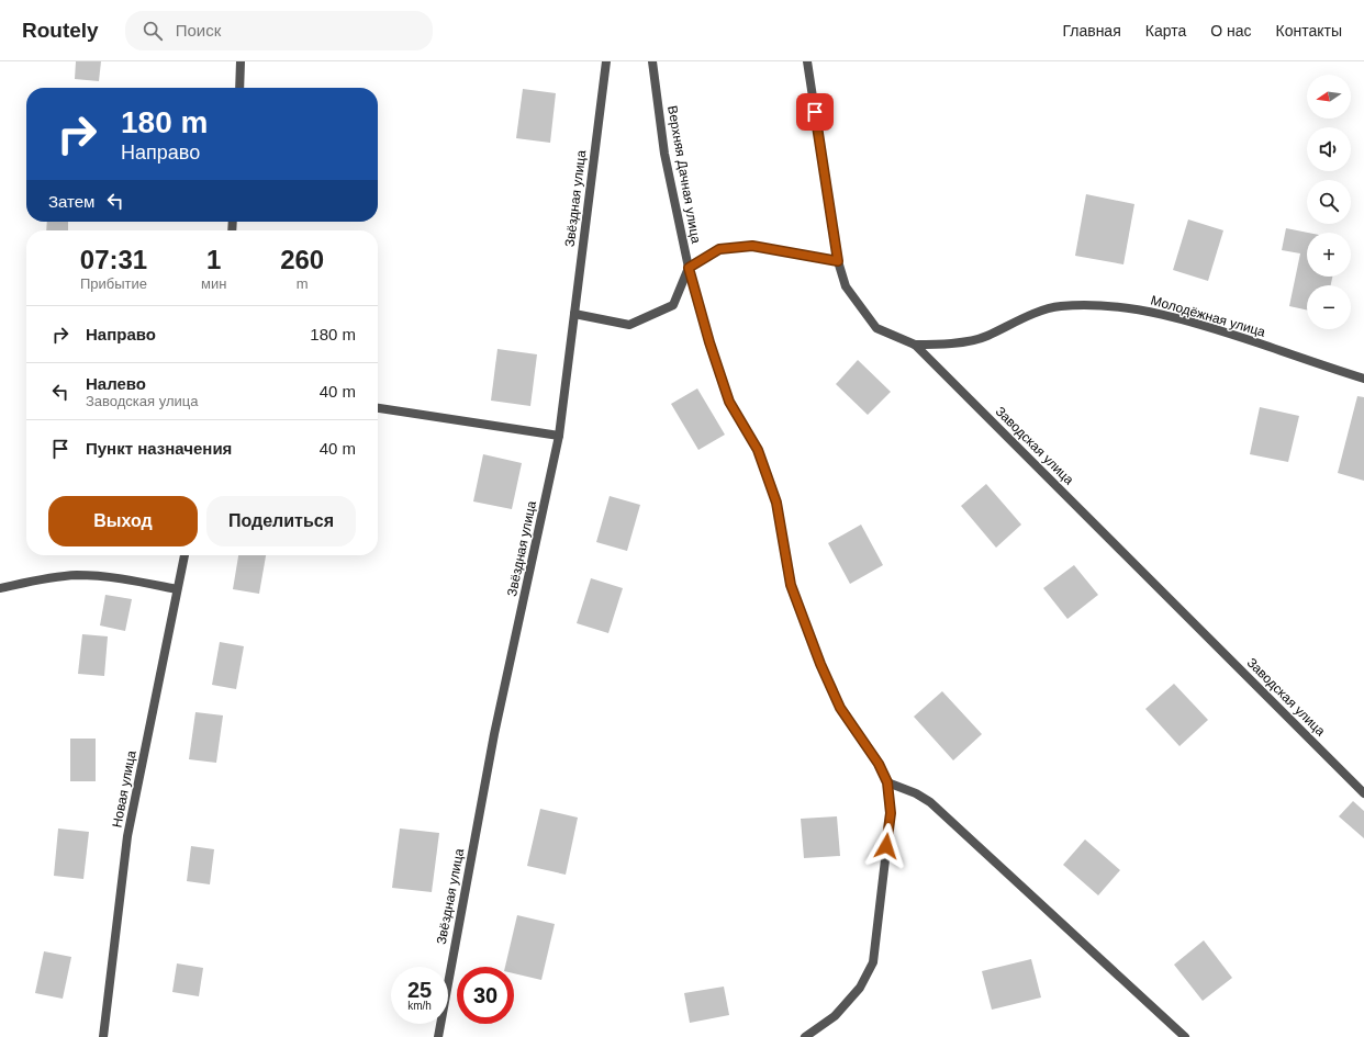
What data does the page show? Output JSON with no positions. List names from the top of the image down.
{
  "streets": {
    "street": [
      "Верхняя Дачная улица",
      "Звёздная улица",
      "Молодёжная улица",
      "Заводская улица",
      "Новая улица"
    ]
  },
  "crossings": [
    ["Молодёжная улица", "Заводская улица"]
  ],
  "north": "left",
  "page": {
    "header": "Routely",
    "search": "Поиск",
    "nav": [
      "Главная",
      "Карта",
      "О нас",
      "Контакты"
    ],
    "map_buttons": ["+", "−"],
    "turn": ["180 m", "Направо"],
    "then": "Затем",
    "eta": [
      "07:31",
      "Прибытие",
      "1",
      "мин",
      "260",
      "m"
    ],
    "list": [
      {
        "name": "Направо",
        "value": "180 m"
      },
      {
        "name": "Налево",
        "note": "Заводская улица",
        "value": "40 m"
      },
      {
        "name": "Пункт назначения",
        "value": "40 m"
      }
    ],
    "buttons": ["Выход", "Поделиться"],
    "speed": "25 km/h",
    "limit": "30"
  }
}
